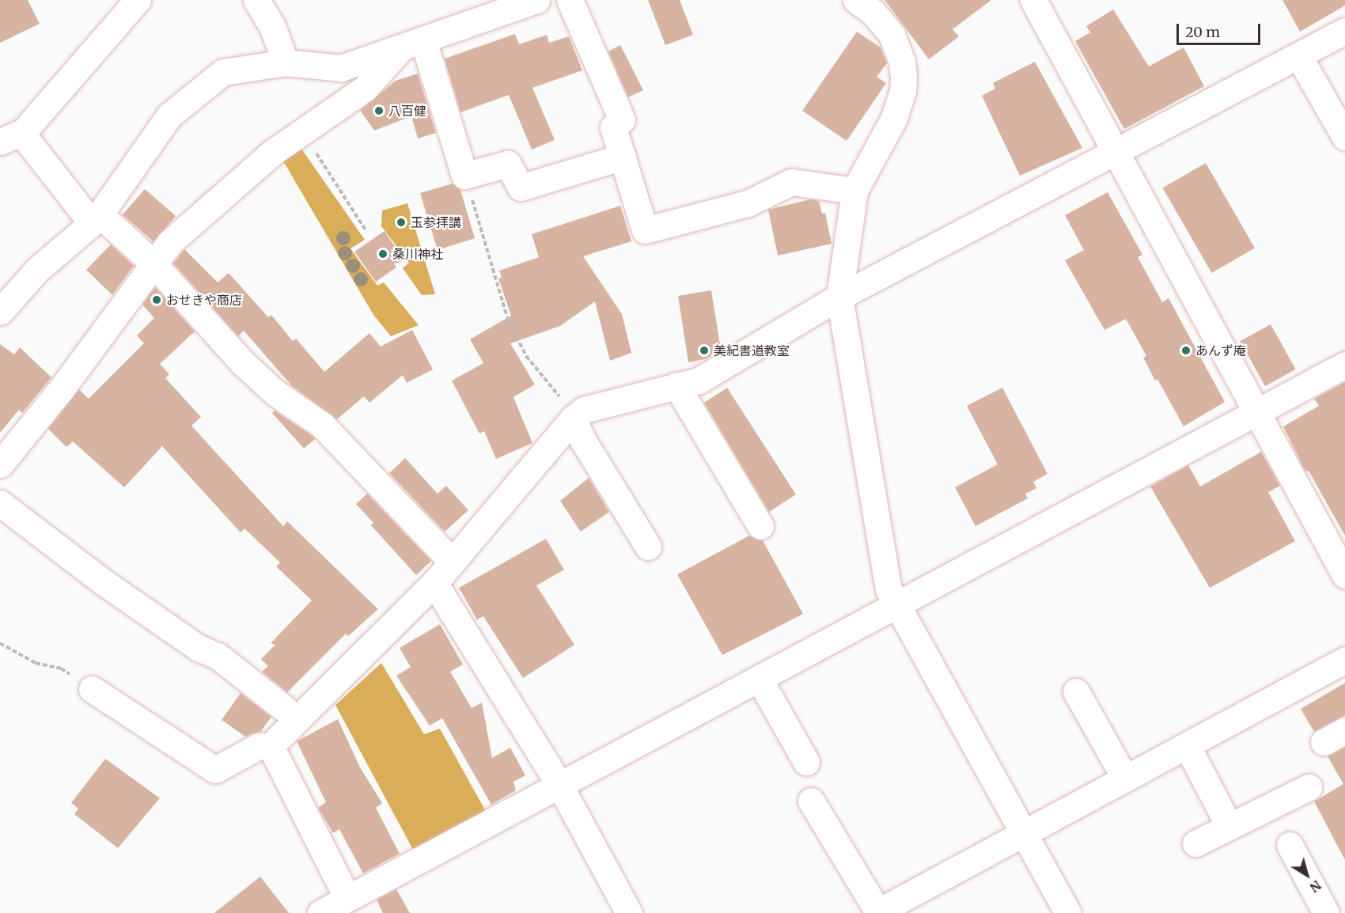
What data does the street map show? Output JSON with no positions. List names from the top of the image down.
{
  "places": [
    "八百健",
    "玉参拝講",
    "桑川神社",
    "おせきや商店",
    "美紀書道教室",
    "あんず庵"
  ],
  "scale_bar": "20 m",
  "north": "bottom right"
}
